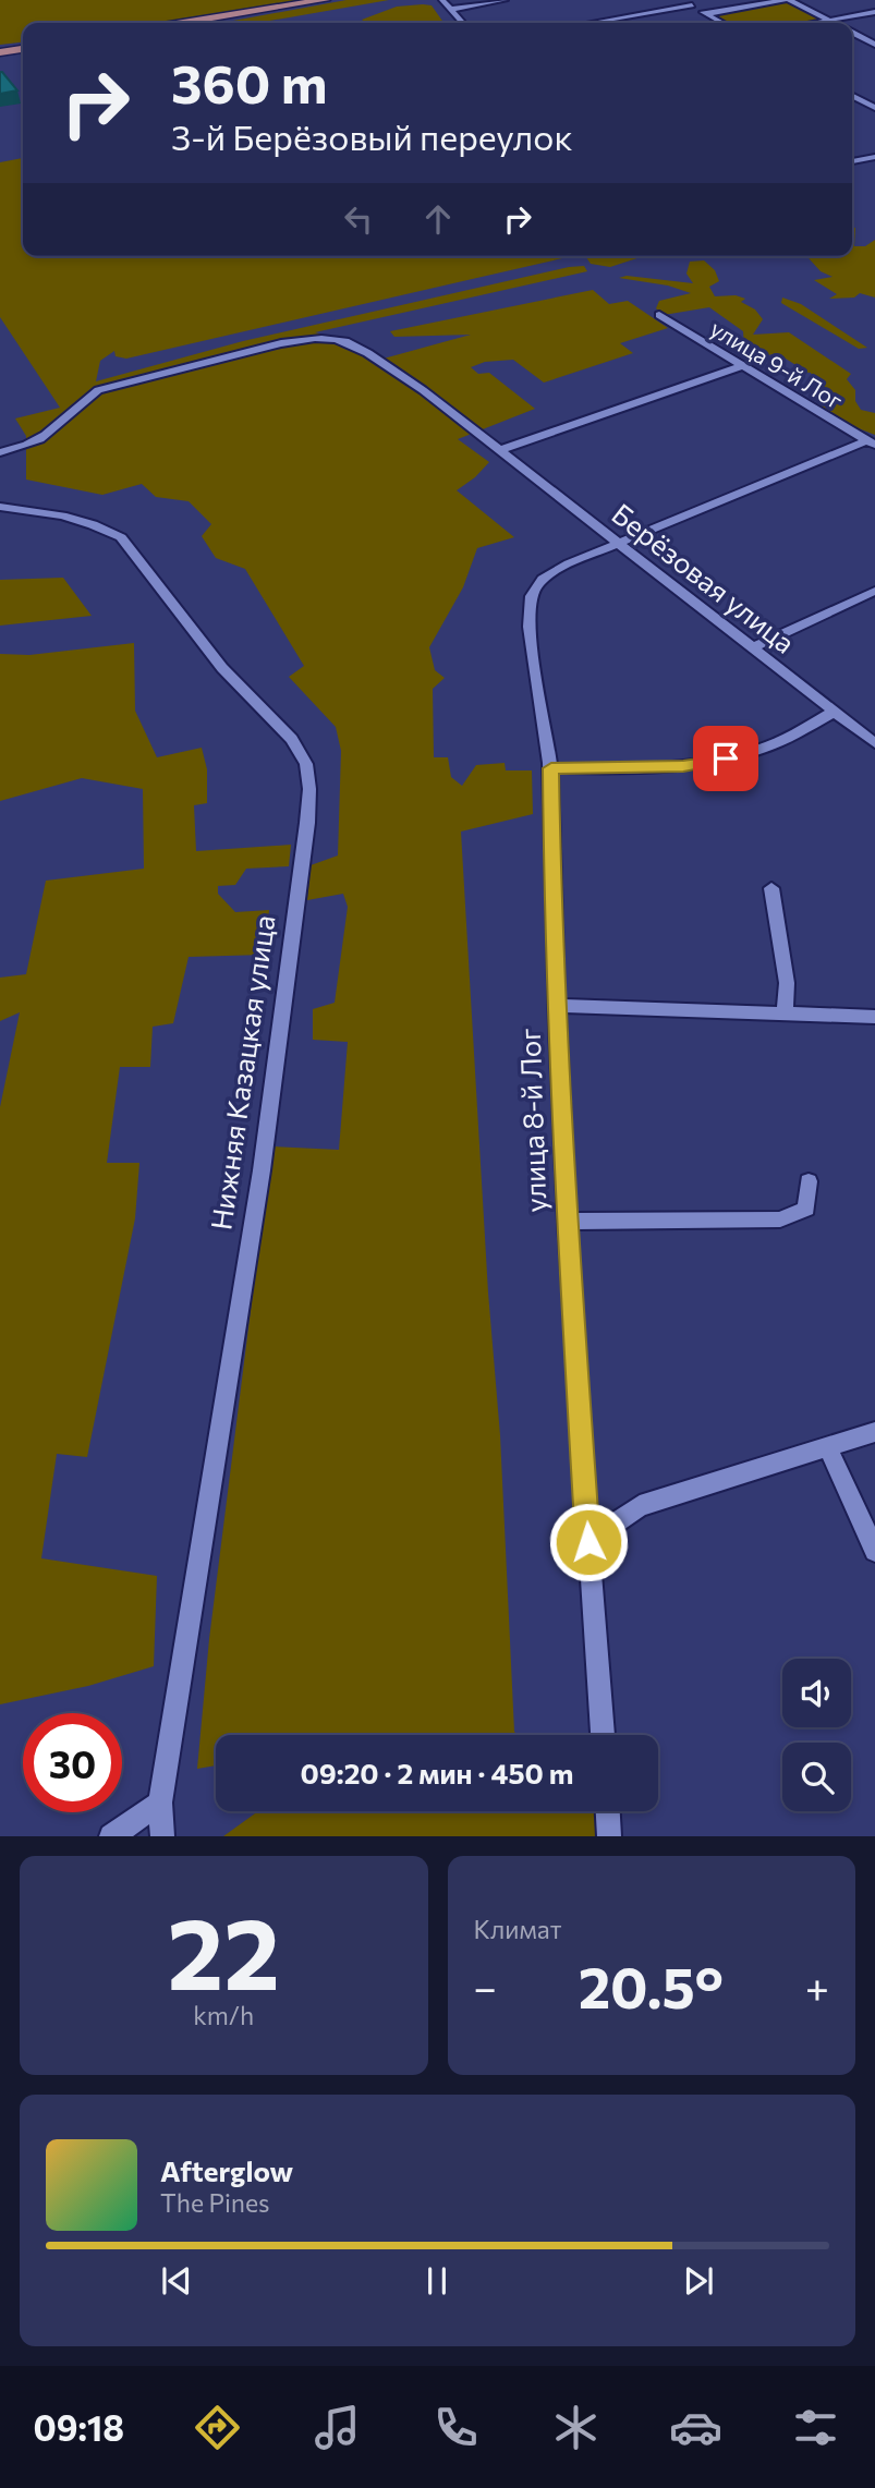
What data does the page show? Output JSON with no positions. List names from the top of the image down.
{
  "streets": {
    "street": [
      "улица 9-й Лог",
      "Берёзовая улица",
      "Нижняя Казацкая улица",
      "улица 8-й Лог"
    ]
  },
  "crossings": [
    ["улица 9-й Лог", "улица 8-й Лог"],
    ["Берёзовая улица", "улица 8-й Лог"]
  ],
  "page": {
    "turn": ["360 m", "3-й Берёзовый переулок"],
    "limit": "30",
    "trip": "09:20 · 2 мин · 450 m",
    "tile": [
      ["22", "km/h"],
      "Климат"
    ],
    "heat": ["−", "20.5°", "+"],
    "song": ["Afterglow", "The Pines"],
    "tabs": "09:18"
  }
}
